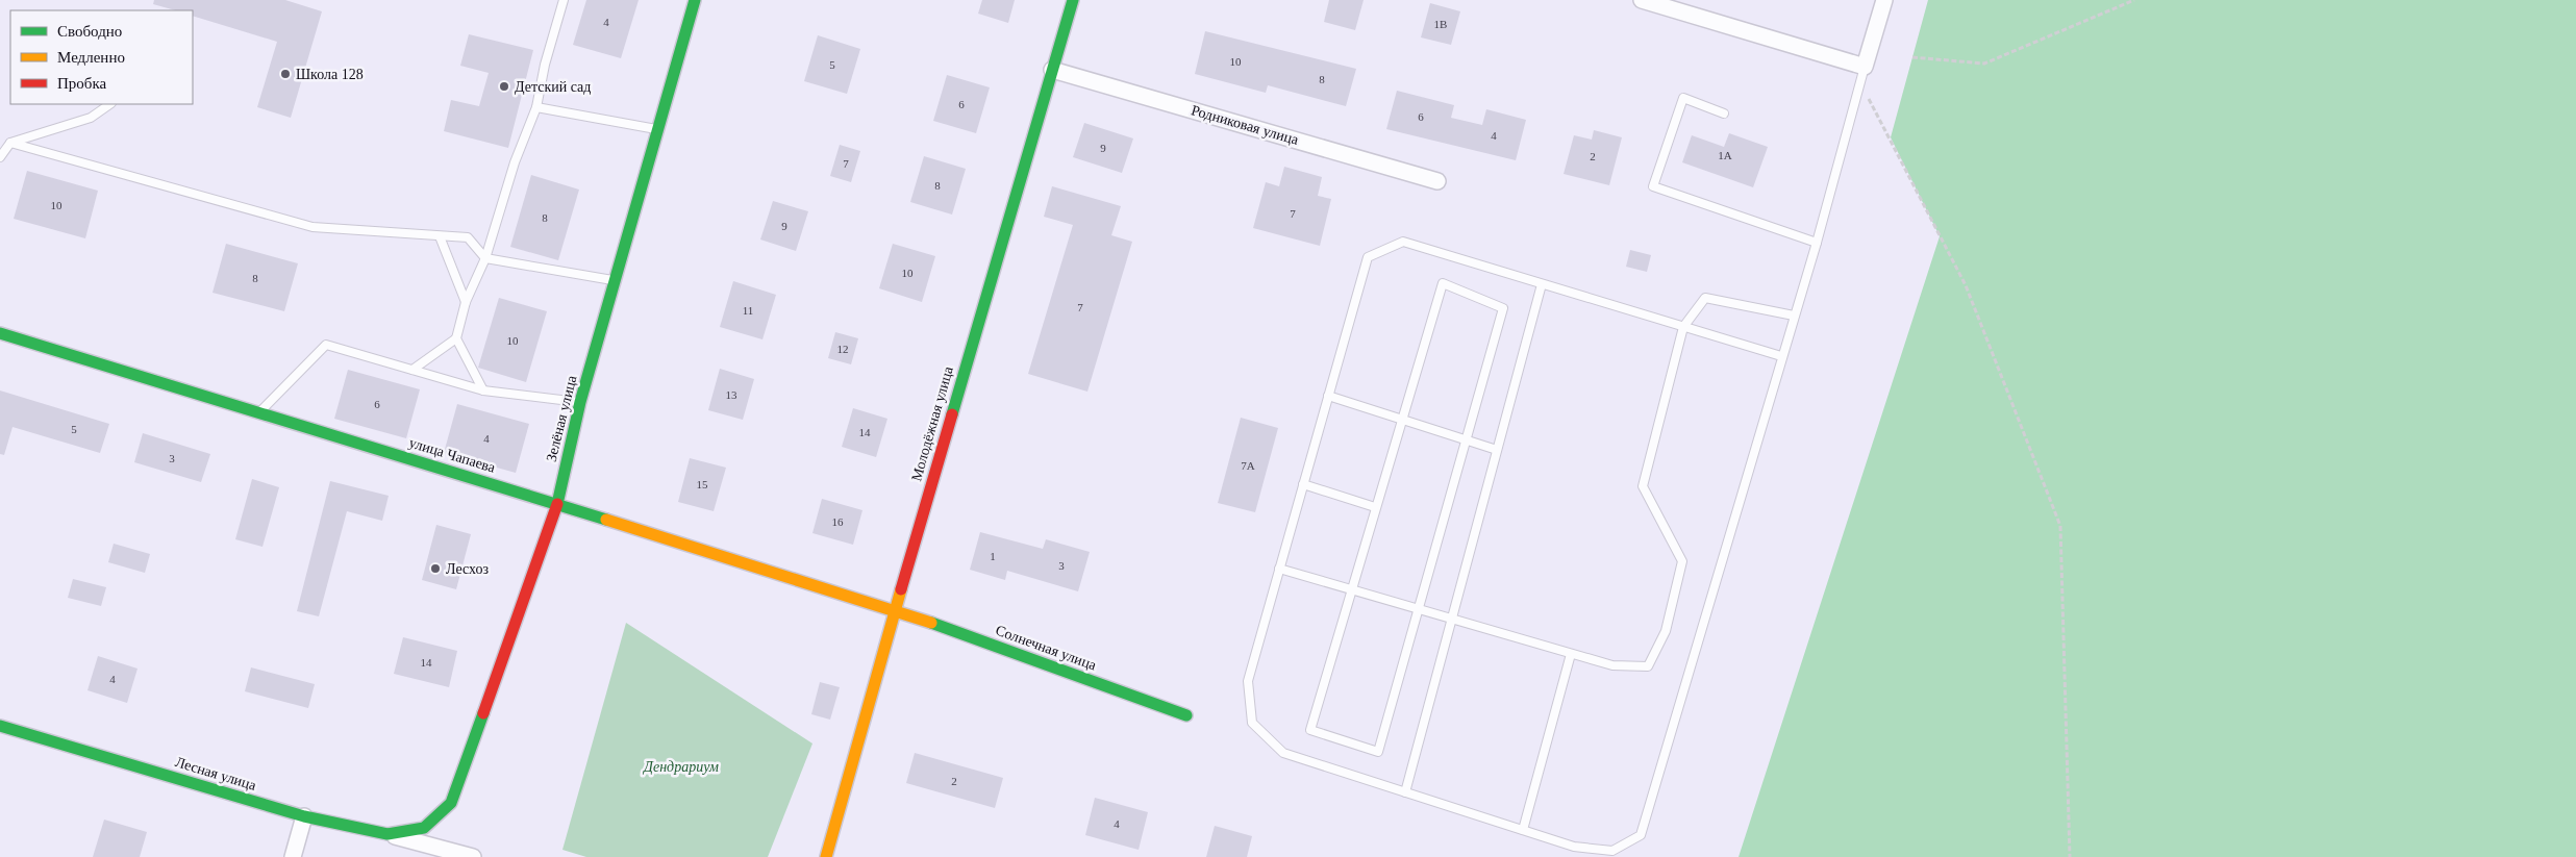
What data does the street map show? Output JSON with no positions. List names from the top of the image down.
{
  "streets": {
    "street": [
      "Родниковая улица",
      "Зелёная улица",
      "Молодёжная улица",
      "улица Чапаева",
      "Солнечная улица",
      "Лесная улица"
    ]
  },
  "crossings": [
    ["Родниковая улица", "Молодёжная улица"],
    ["Зелёная улица", "улица Чапаева"],
    ["Зелёная улица", "Лесная улица"],
    ["Молодёжная улица", "улица Чапаева"],
    ["Молодёжная улица", "Солнечная улица"],
    ["улица Чапаева", "Солнечная улица"]
  ],
  "parks": ["Дендрариум"],
  "places": ["Школа 128", "Детский сад", "Лесхоз"],
  "house_numbers": [
    "4",
    "1В",
    "10",
    "5",
    "8",
    "6",
    "6",
    "4",
    "9",
    "1А",
    "2",
    "7",
    "8",
    "10",
    "7",
    "8",
    "9",
    "10",
    "8",
    "7",
    "11",
    "10",
    "12",
    "13",
    "6",
    "5",
    "14",
    "4",
    "3",
    "7А",
    "15",
    "16",
    "1",
    "3",
    "14",
    "4",
    "2",
    "4"
  ],
  "legend": ["Свободно", "Медленно", "Пробка"]
}
